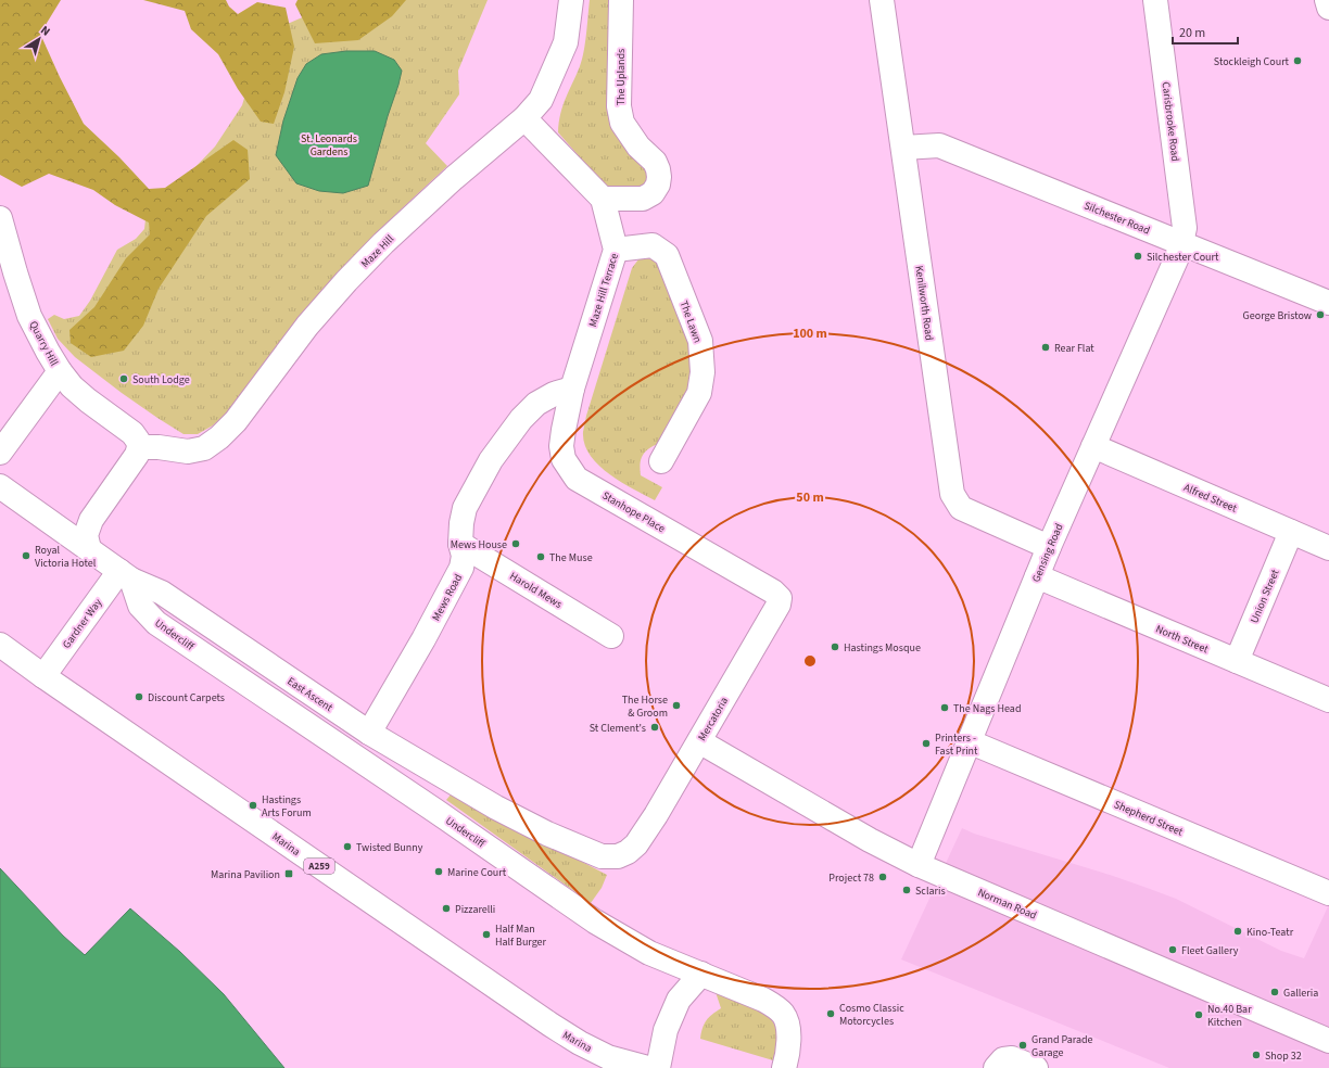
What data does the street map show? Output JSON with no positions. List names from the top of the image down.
{
  "streets": {
    "main road": [
      "The Uplands",
      "Carisbrooke Road",
      "Silchester Road",
      "Maze Hill",
      "Maze Hill Terrace",
      "Kenilworth Road",
      "The Lawn",
      "Quarry Hill",
      "Alfred Street",
      "Stanhope Place",
      "Gensing Road",
      "Harold Mews",
      "Union Street",
      "Mews Road",
      "Gardner Way",
      "Undercliff",
      "North Street",
      "East Ascent",
      "Mercatoria",
      "Shepherd Street",
      "Marina",
      "A259",
      "Norman Road"
    ]
  },
  "crossings": [
    ["The Uplands", "Maze Hill Terrace"],
    ["Carisbrooke Road", "Silchester Road"],
    ["Carisbrooke Road", "Gensing Road"],
    ["Silchester Road", "Kenilworth Road"],
    ["Silchester Road", "Gensing Road"],
    ["Maze Hill", "Maze Hill Terrace"],
    ["Maze Hill Terrace", "The Lawn"],
    ["Maze Hill Terrace", "Stanhope Place"],
    ["Maze Hill Terrace", "Mews Road"],
    ["Kenilworth Road", "Gensing Road"],
    ["Alfred Street", "Gensing Road"],
    ["Alfred Street", "Union Street"],
    ["Stanhope Place", "Mews Road"],
    ["Stanhope Place", "Mercatoria"],
    ["Gensing Road", "North Street"],
    ["Gensing Road", "Shepherd Street"],
    ["Gensing Road", "Norman Road"],
    ["Harold Mews", "Mews Road"],
    ["Union Street", "North Street"],
    ["Mews Road", "East Ascent"],
    ["Gardner Way", "Undercliff"],
    ["Gardner Way", "East Ascent"],
    ["Gardner Way", "Marina"],
    ["Undercliff", "East Ascent"],
    ["East Ascent", "Mercatoria"],
    ["Mercatoria", "Norman Road"]
  ],
  "parks": ["St. Leonards Gardens"],
  "places": {
    "other": [
      "Stockleigh Court",
      "Silchester Court",
      "George Bristow",
      "Rear Flat",
      "South Lodge",
      "Mews House",
      "Royal Victoria Hotel",
      "The Muse",
      "Hastings Mosque",
      "Discount Carpets",
      "The Horse & Groom",
      "The Nags Head",
      "St Clement's",
      "Printers - Fast Print",
      "Hastings Arts Forum",
      "Twisted Bunny",
      "Marine Court",
      "Project 78",
      "Sclaris",
      "Pizzarelli",
      "Kino-Teatr",
      "Half Man Half Burger",
      "Fleet Gallery",
      "Galleria",
      "Cosmo Classic Motorcycles",
      "No.40 Bar Kitchen",
      "Grand Parade Garage",
      "Shop 32"
    ],
    "transit": ["Marina Pavilion"]
  },
  "scale_bar": "20 m",
  "north": "top right",
  "rings": ["100 m", "50 m"]
}
